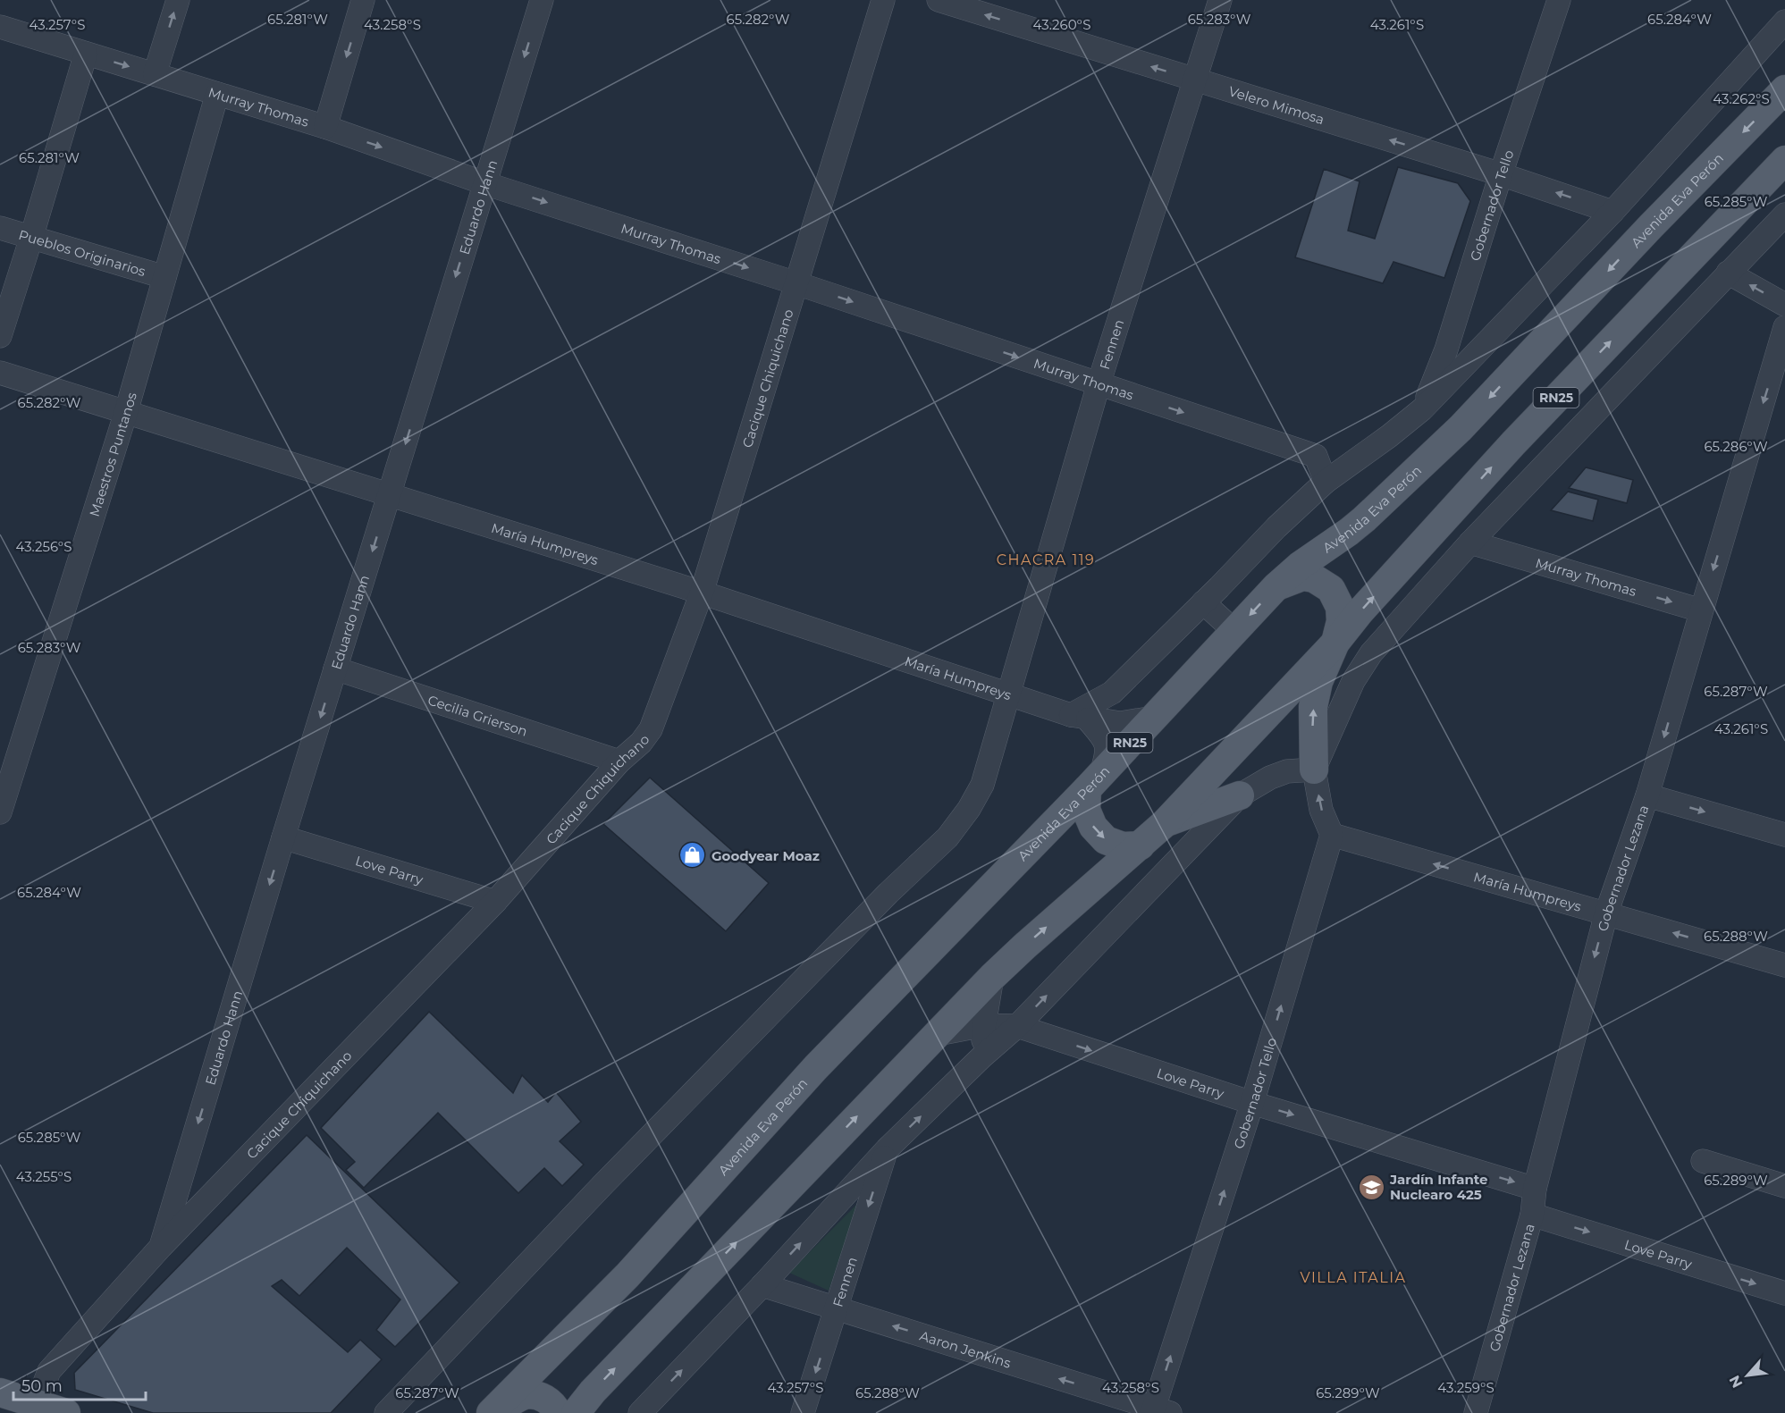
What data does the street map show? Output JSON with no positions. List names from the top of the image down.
{
  "streets": {
    "main road": ["Avenida Eva Perón", "RN25"],
    "street": [
      "Velero Mimosa",
      "Murray Thomas",
      "Gobernador Tello",
      "Eduardo Hann",
      "Pueblos Originarios",
      "Fennen",
      "Cacique Chiquichano",
      "Maestros Puntanos",
      "María Humpreys",
      "Cecilia Grierson",
      "Gobernador Lezana",
      "Love Parry",
      "Aaron Jenkins"
    ]
  },
  "crossings": [
    ["Velero Mimosa", "Gobernador Tello"],
    ["Velero Mimosa", "Fennen"],
    ["Murray Thomas", "Eduardo Hann"],
    ["Murray Thomas", "Fennen"],
    ["Murray Thomas", "Cacique Chiquichano"],
    ["Murray Thomas", "Maestros Puntanos"],
    ["Murray Thomas", "Gobernador Lezana"],
    ["Avenida Eva Perón", "María Humpreys"],
    ["Gobernador Tello", "María Humpreys"],
    ["Gobernador Tello", "Love Parry"],
    ["Gobernador Tello", "Aaron Jenkins"],
    ["Eduardo Hann", "Cacique Chiquichano"],
    ["Eduardo Hann", "María Humpreys"],
    ["Eduardo Hann", "Cecilia Grierson"],
    ["Eduardo Hann", "Love Parry"],
    ["Pueblos Originarios", "Maestros Puntanos"],
    ["Fennen", "María Humpreys"],
    ["Fennen", "Aaron Jenkins"],
    ["Cacique Chiquichano", "María Humpreys"],
    ["Cacique Chiquichano", "Cecilia Grierson"],
    ["Cacique Chiquichano", "Love Parry"],
    ["RN25", "Love Parry"],
    ["Maestros Puntanos", "María Humpreys"],
    ["María Humpreys", "Gobernador Lezana"],
    ["Gobernador Lezana", "Love Parry"]
  ],
  "one_way": [
    "Velero Mimosa",
    "Murray Thomas",
    "Gobernador Tello",
    "Eduardo Hann",
    "Gobernador Lezana",
    "Love Parry",
    "Aaron Jenkins"
  ],
  "districts": ["CHACRA 119", "VILLA ITALIA"],
  "places": {
    "shop": ["Goodyear Moaz"],
    "school or university": ["Jardín Infante Nuclearo 425"]
  },
  "scale_bar": "50 m",
  "north": "bottom left",
  "coordinates": [
    "65.283°W",
    "65.281°W",
    "65.282°W",
    "65.284°W",
    "43.257°S",
    "43.258°S",
    "43.260°S",
    "43.261°S",
    "43.262°S",
    "65.285°W",
    "65.286°W",
    "43.256°S",
    "65.287°W",
    "65.288°W",
    "43.255°S",
    "65.289°W",
    "43.259°S"
  ]
}
